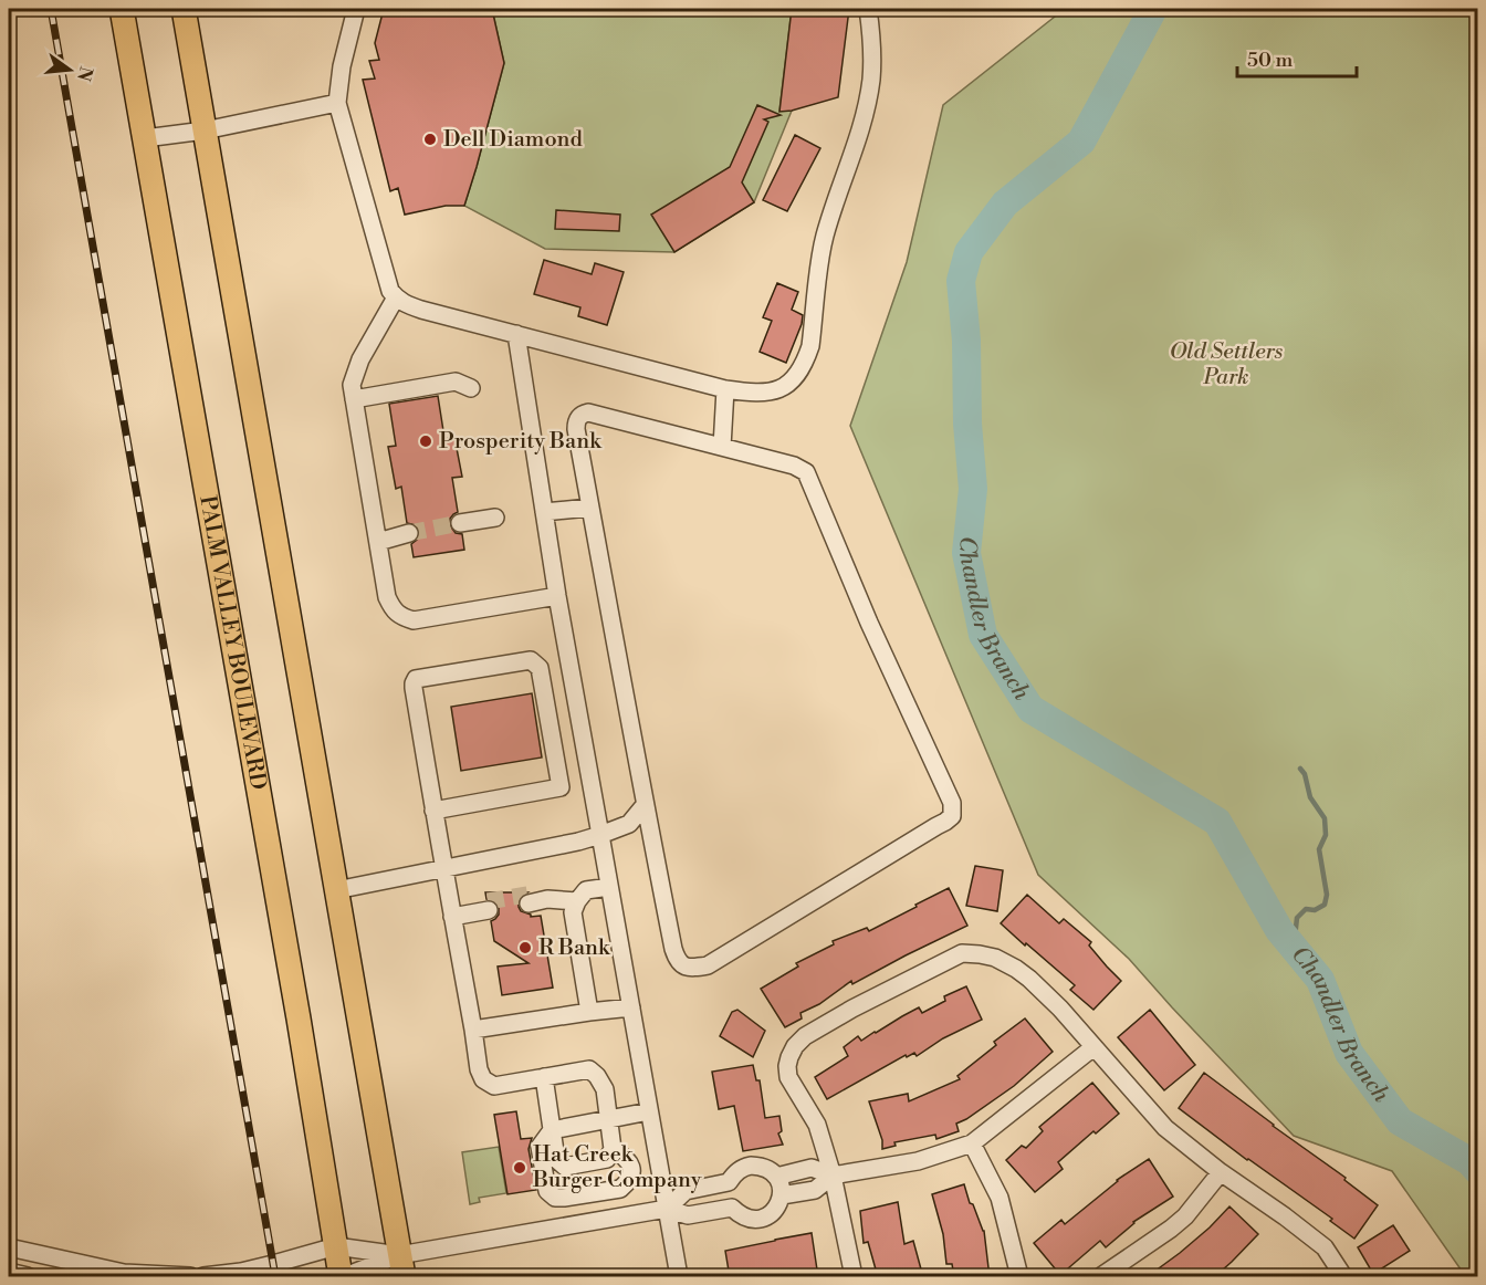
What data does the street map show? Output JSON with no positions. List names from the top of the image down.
{
  "streets": {
    "highway": ["PALM VALLEY BOULEVARD"]
  },
  "water": ["Chandler Branch"],
  "parks": ["Old Settlers Park"],
  "places": [
    "Dell Diamond",
    "Prosperity Bank",
    "R Bank",
    "Hat Creek Burger Company"
  ],
  "scale_bar": "50 m",
  "north": "right"
}
